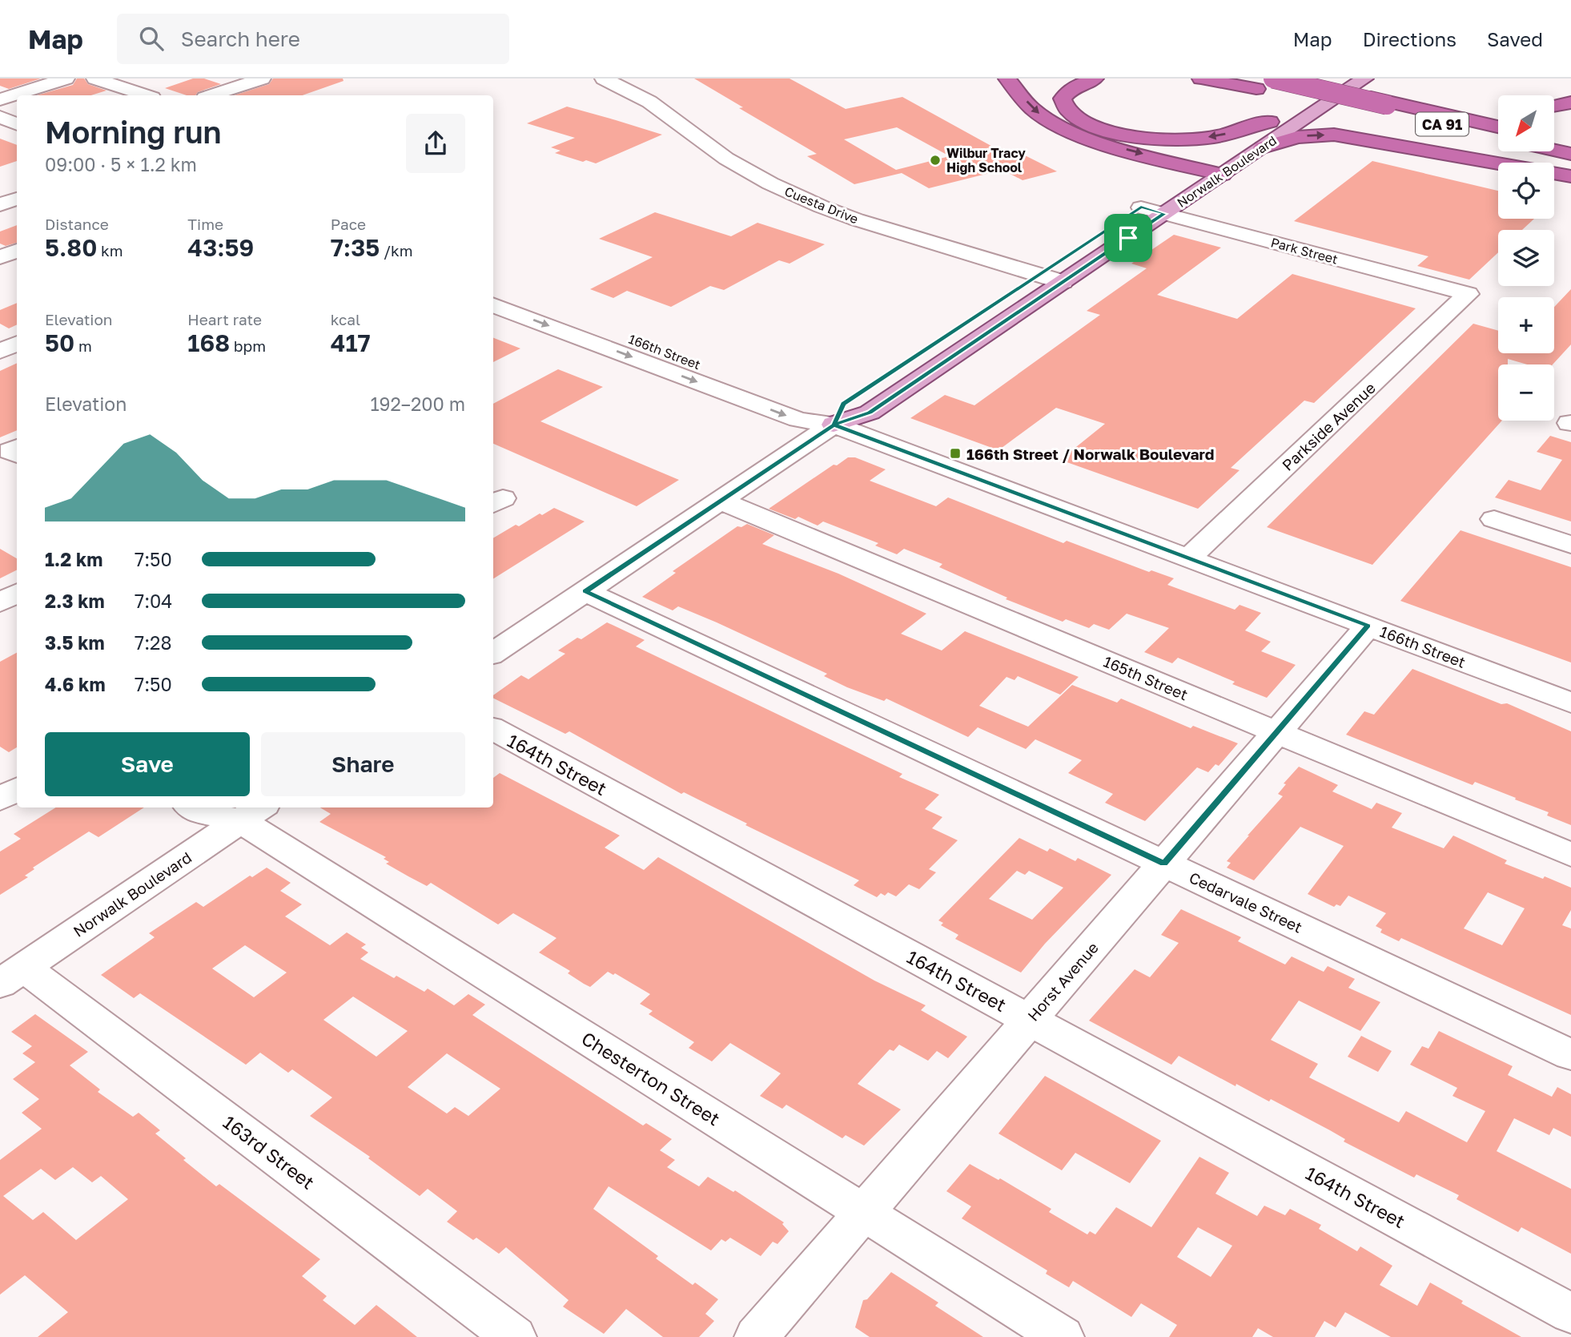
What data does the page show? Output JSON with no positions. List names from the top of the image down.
{
  "streets": {
    "highway": ["CA 91"],
    "main road": ["Norwalk Boulevard"],
    "street": [
      "Cuesta Drive",
      "Park Street",
      "166th Street",
      "Parkside Avenue",
      "165th Street",
      "164th Street",
      "Cedarvale Street",
      "Horst Avenue",
      "Chesterton Street",
      "163rd Street"
    ]
  },
  "crossings": [
    ["Norwalk Boulevard", "Cuesta Drive"],
    ["Norwalk Boulevard", "Park Street"],
    ["Norwalk Boulevard", "166th Street"],
    ["Norwalk Boulevard", "165th Street"],
    ["Norwalk Boulevard", "Cedarvale Street"],
    ["Norwalk Boulevard", "Chesterton Street"],
    ["Norwalk Boulevard", "163rd Street"],
    ["Park Street", "Parkside Avenue"],
    ["166th Street", "Parkside Avenue"],
    ["166th Street", "Horst Avenue"],
    ["165th Street", "Horst Avenue"],
    ["164th Street", "Horst Avenue"],
    ["Cedarvale Street", "Horst Avenue"],
    ["Horst Avenue", "Chesterton Street"]
  ],
  "places": {
    "other": ["Wilbur Tracy High School"],
    "transit": ["166th Street / Norwalk Boulevard"]
  },
  "north": "bottom left",
  "page": {
    "header": "Map",
    "search": "Search here",
    "nav": ["Map", "Directions", "Saved"],
    "map_buttons": ["+", "−"],
    "heading": ["Morning run", "09:00 · 5 × 1.2 km"],
    "stats": [
      ["Distance", "5.80 km"],
      ["Time", "43:59"],
      ["Pace", "7:35 /km"],
      ["Elevation", "50 m"],
      ["Heart rate", "168 bpm"],
      ["kcal", "417"]
    ],
    "chart": ["Elevation", "192–200 m"],
    "list": [
      {
        "name": "1.2 km",
        "note": "7:50"
      },
      {
        "name": "2.3 km",
        "note": "7:04"
      },
      {
        "name": "3.5 km",
        "note": "7:28"
      },
      {
        "name": "4.6 km",
        "note": "7:50"
      }
    ],
    "buttons": ["Save", "Share"]
  }
}
